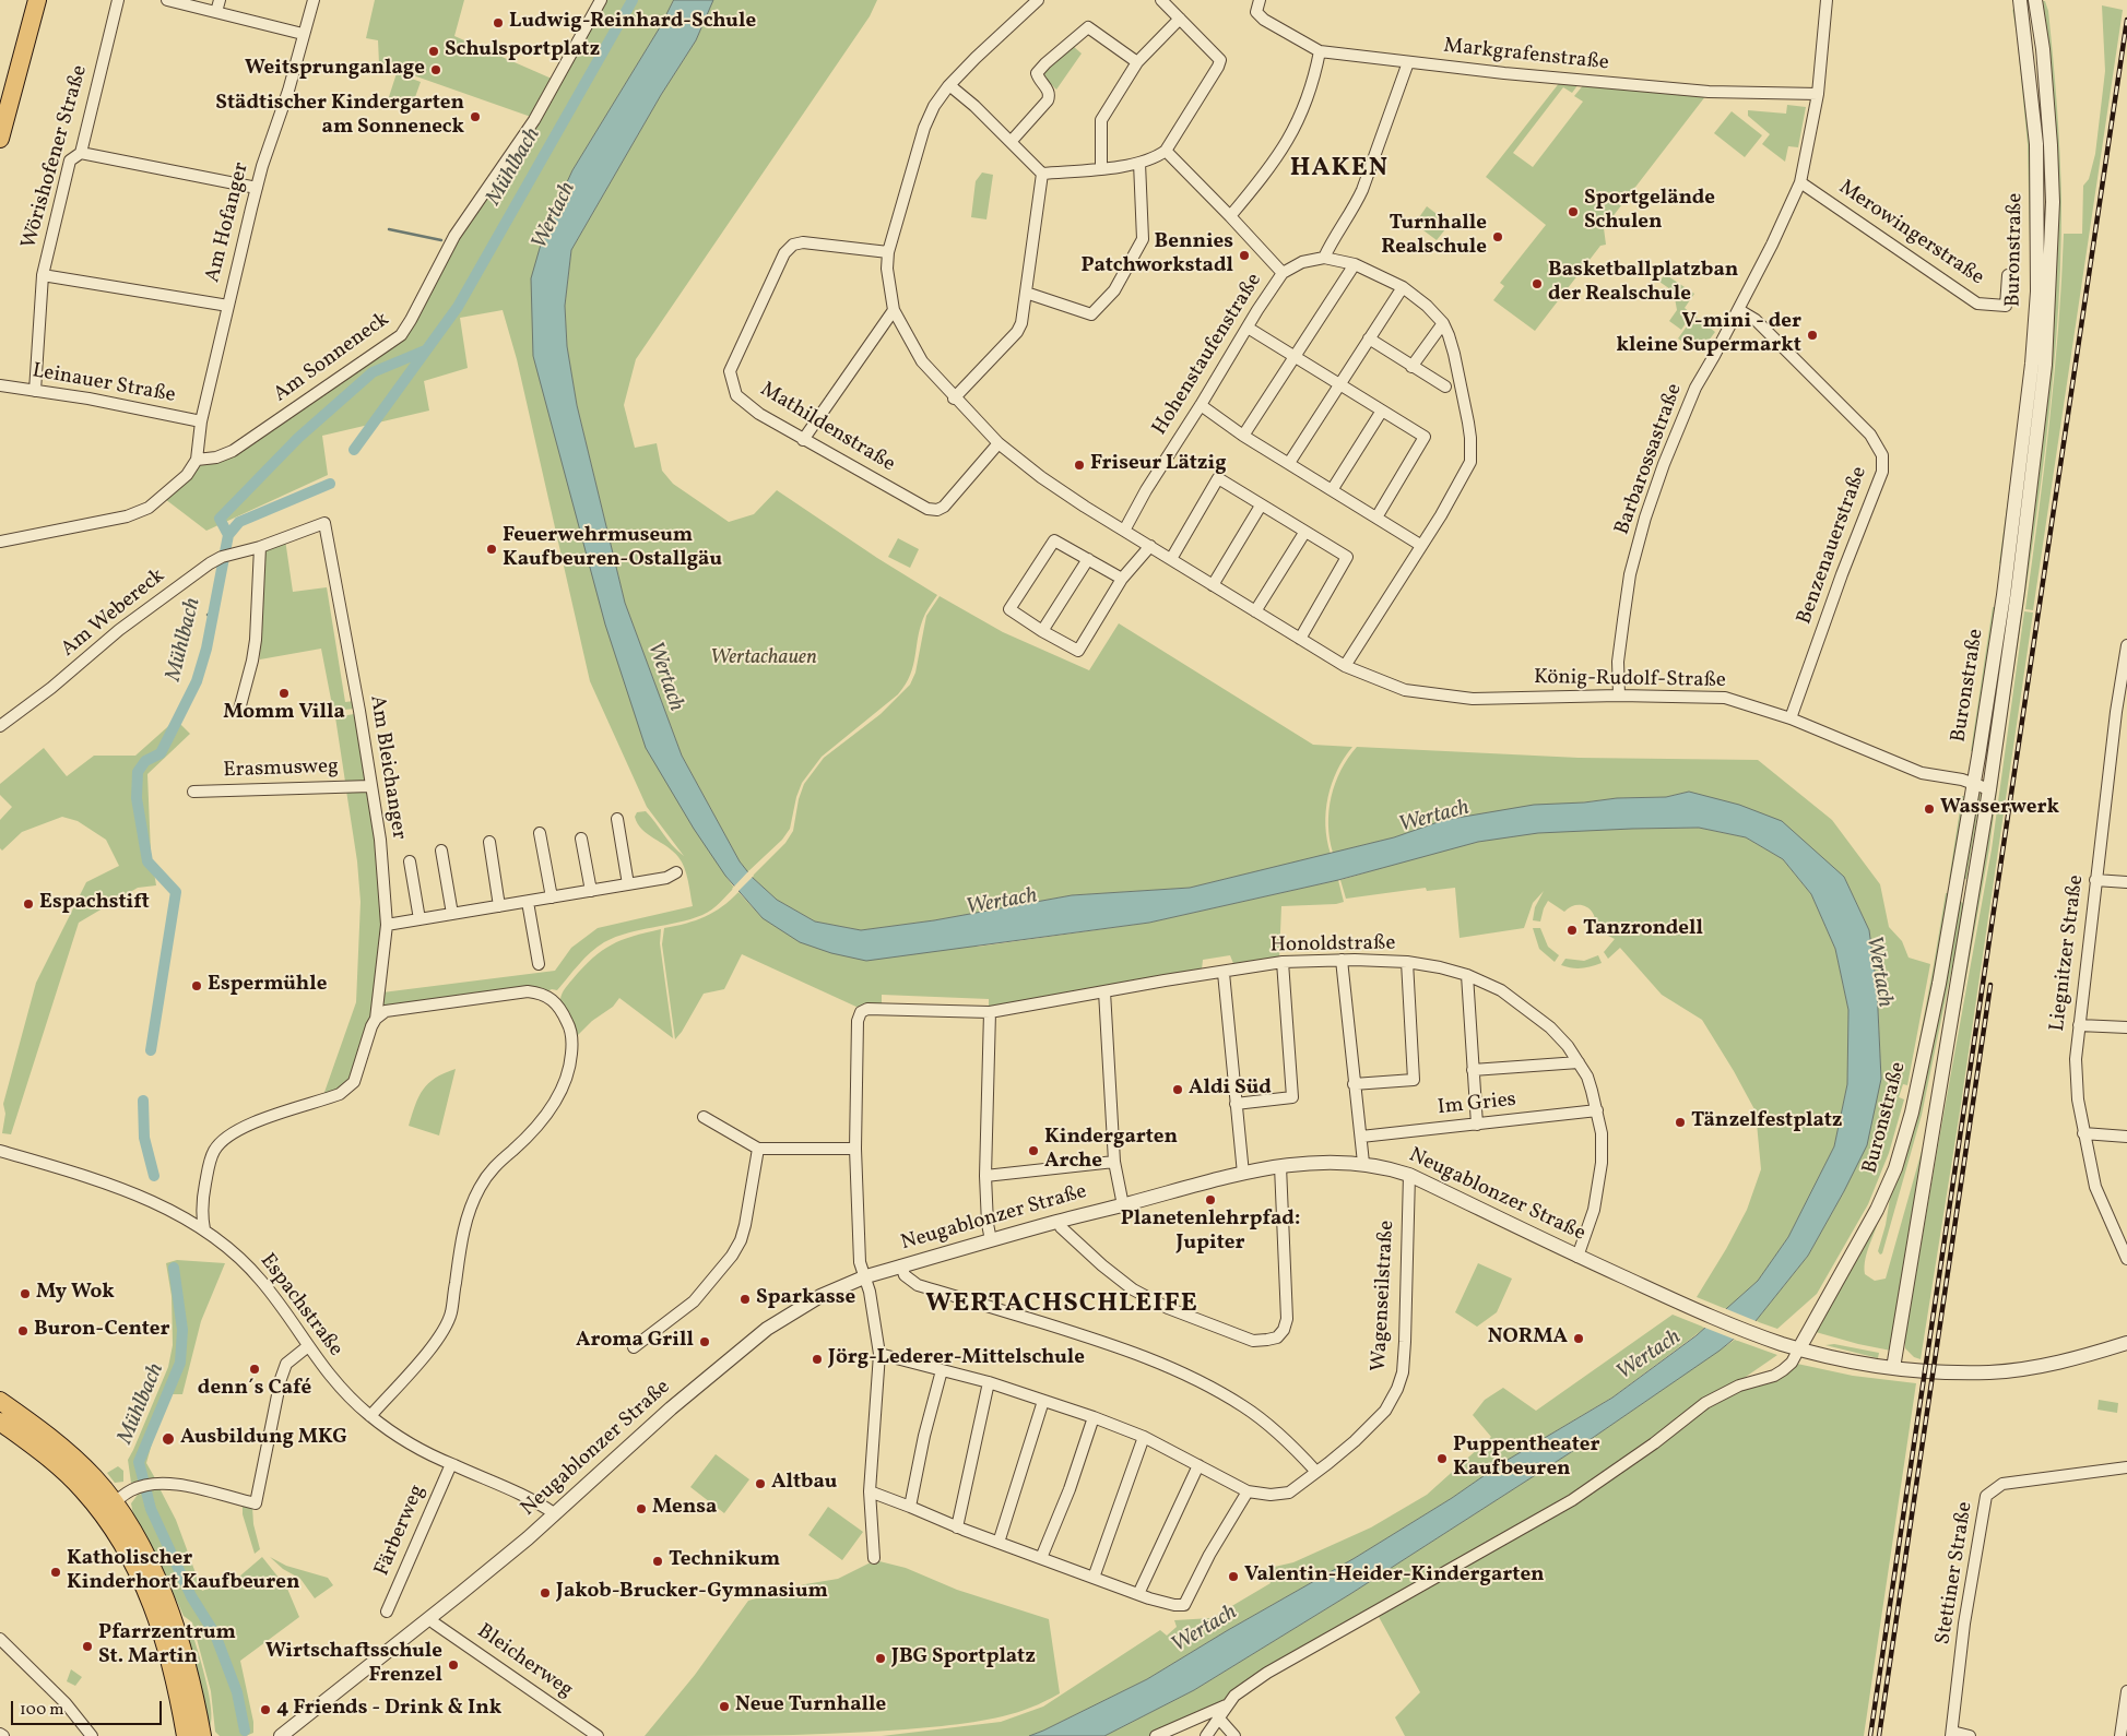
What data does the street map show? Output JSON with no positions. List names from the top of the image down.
{
  "streets": {
    "street": [
      "Markgrafenstraße",
      "Wörishofener Straße",
      "Am Hofanger",
      "Merowingerstraße",
      "Buronstraße",
      "Hohenstaufenstraße",
      "Am Sonneneck",
      "Leinauer Straße",
      "Mathildenstraße",
      "Barbarossastraße",
      "Benzenauerstraße",
      "Am Webereck",
      "König-Rudolf-Straße",
      "Am Bleichanger",
      "Erasmusweg",
      "Honoldstraße",
      "Liegnitzer Straße",
      "Im Gries",
      "Neugablonzer Straße",
      "Wagenseilstraße",
      "Espachstraße",
      "Färberweg",
      "Stettiner Straße",
      "Bleicherweg"
    ]
  },
  "crossings": [
    ["Markgrafenstraße", "Barbarossastraße"],
    ["Wörishofener Straße", "Leinauer Straße"],
    ["Am Hofanger", "Am Sonneneck"],
    ["Am Hofanger", "Leinauer Straße"],
    ["Merowingerstraße", "Barbarossastraße"],
    ["Buronstraße", "König-Rudolf-Straße"],
    ["Buronstraße", "Neugablonzer Straße"],
    ["Hohenstaufenstraße", "König-Rudolf-Straße"],
    ["Mathildenstraße", "König-Rudolf-Straße"],
    ["Barbarossastraße", "Benzenauerstraße"],
    ["Barbarossastraße", "König-Rudolf-Straße"],
    ["Benzenauerstraße", "König-Rudolf-Straße"],
    ["Am Webereck", "Am Bleichanger"],
    ["Am Bleichanger", "Erasmusweg"],
    ["Am Bleichanger", "Espachstraße"],
    ["Honoldstraße", "Im Gries"],
    ["Honoldstraße", "Neugablonzer Straße"],
    ["Neugablonzer Straße", "Wagenseilstraße"],
    ["Neugablonzer Straße", "Espachstraße"],
    ["Neugablonzer Straße", "Bleicherweg"],
    ["Espachstraße", "Färberweg"]
  ],
  "districts": ["HAKEN", "WERTACHSCHLEIFE"],
  "water": ["Mühlbach", "Wertach"],
  "parks": ["Wertachauen"],
  "places": [
    "Ludwig-Reinhard-Schule",
    "Schulsportplatz",
    "Weitsprunganlage",
    "Städtischer Kindergarten am Sonneneck",
    "Sportgelände Schulen",
    "Turnhalle Realschule",
    "Bennies Patchworkstadl",
    "Basketballplatzban der Realschule",
    "V-mini - der kleine Supermarkt",
    "Friseur Lätzig",
    "Feuerwehrmuseum Kaufbeuren-Ostallgäu",
    "Momm Villa",
    "Wasserwerk",
    "Espachstift",
    "Tanzrondell",
    "Espermühle",
    "Aldi Süd",
    "Tänzelfestplatz",
    "Kindergarten Arche",
    "Planetenlehrpfad: Jupiter",
    "My Wok",
    "Sparkasse",
    "Buron-Center",
    "NORMA",
    "Aroma Grill",
    "Jörg-Lederer-Mittelschule",
    "denn´s Café",
    "Ausbildung MKG",
    "Puppentheater Kaufbeuren",
    "Altbau",
    "Mensa",
    "Technikum",
    "Katholischer Kinderhort Kaufbeuren",
    "Valentin-Heider-Kindergarten",
    "Jakob-Brucker-Gymnasium",
    "Pfarrzentrum St. Martin",
    "JBG Sportplatz",
    "Wirtschaftsschule Frenzel",
    "Neue Turnhalle",
    "4 Friends - Drink & Ink"
  ],
  "scale_bar": "100 m"
}
